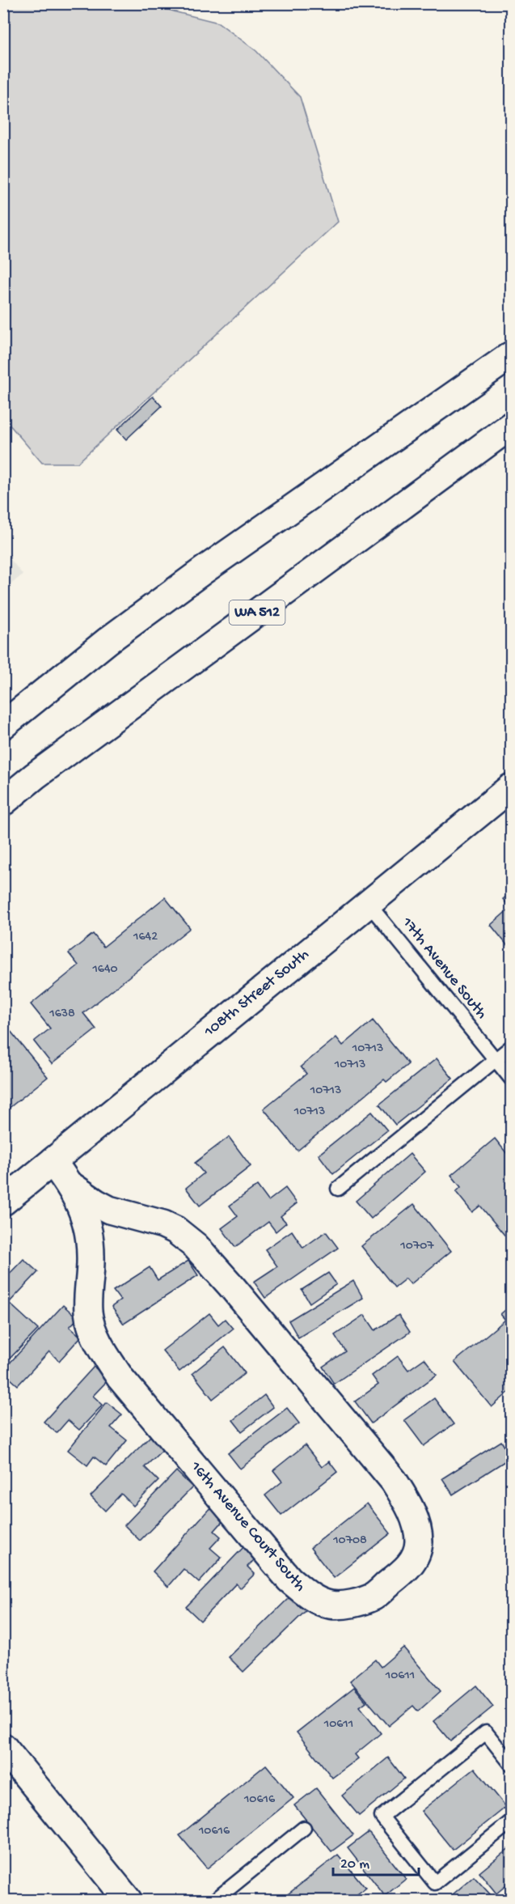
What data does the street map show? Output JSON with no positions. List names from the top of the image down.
{
  "streets": {
    "main road": ["WA 512", "108th Street South", "16th Avenue Court South"],
    "lane": ["17th Avenue South"]
  },
  "crossings": [
    ["17th Avenue South", "108th Street South"],
    ["108th Street South", "16th Avenue Court South"]
  ],
  "house_numbers": [
    "1642",
    "1640",
    "1638",
    "10713",
    "10713",
    "10713",
    "10713",
    "10707",
    "10708",
    "10611",
    "10611",
    "10616",
    "10616"
  ],
  "scale_bar": "20 m"
}
